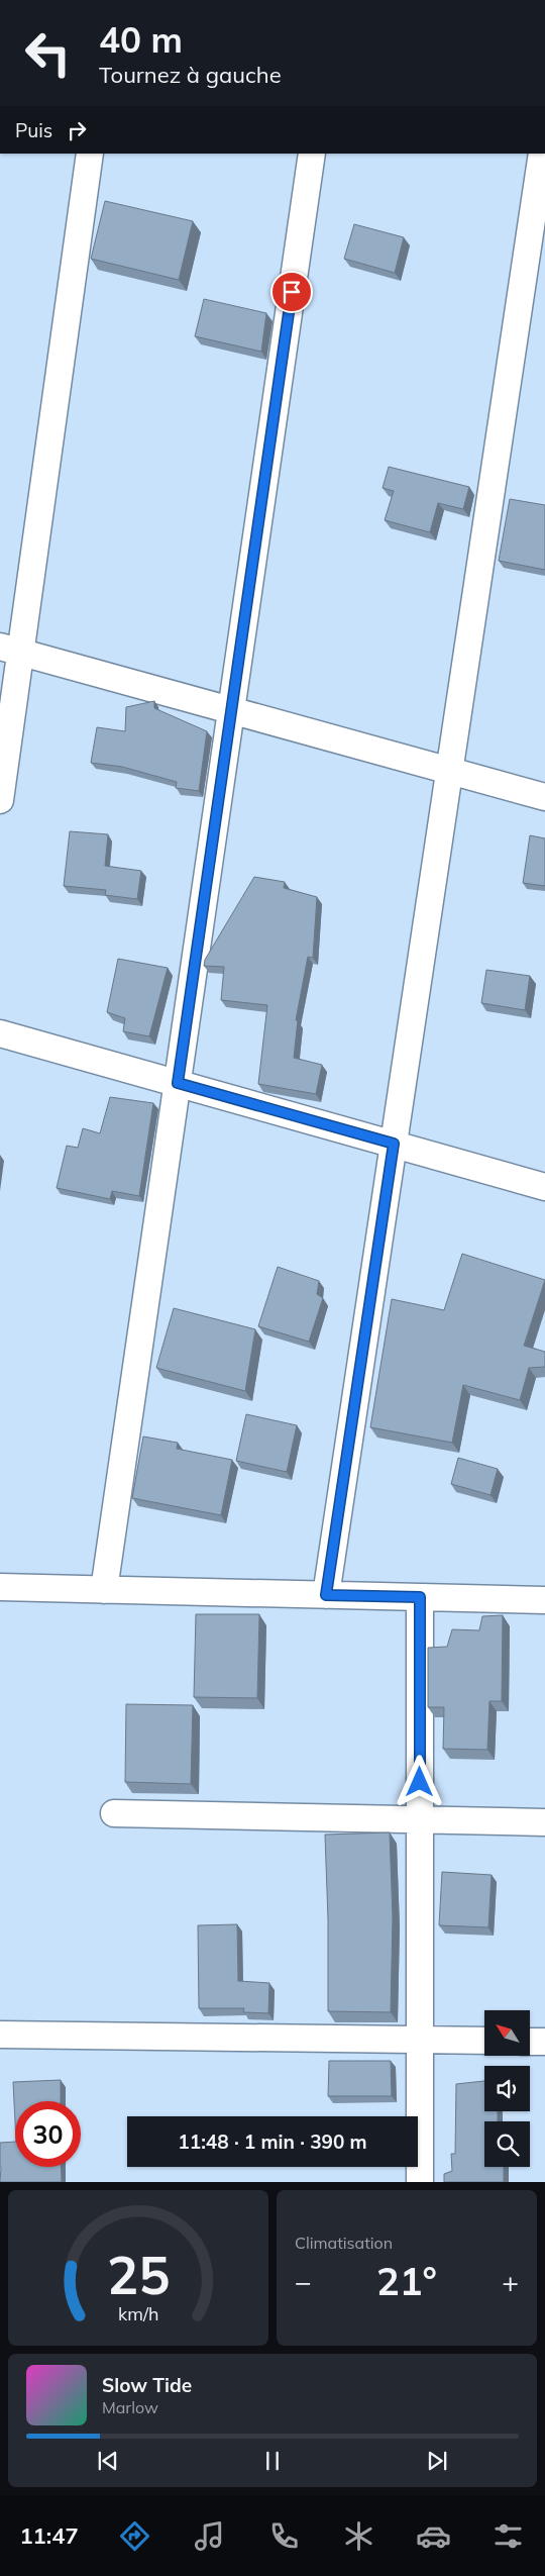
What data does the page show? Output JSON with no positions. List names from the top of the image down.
{
  "north": "top left",
  "page": {
    "turn": ["40 m", "Tournez à gauche"],
    "then": "Puis",
    "limit": "30",
    "trip": "11:48 · 1 min · 390 m",
    "tile": "Climatisation",
    "heat": ["−", "21°", "+"],
    "song": ["Slow Tide", "Marlow"],
    "tabs": "11:47",
    "gauge": ["25", "km/h"]
  }
}
